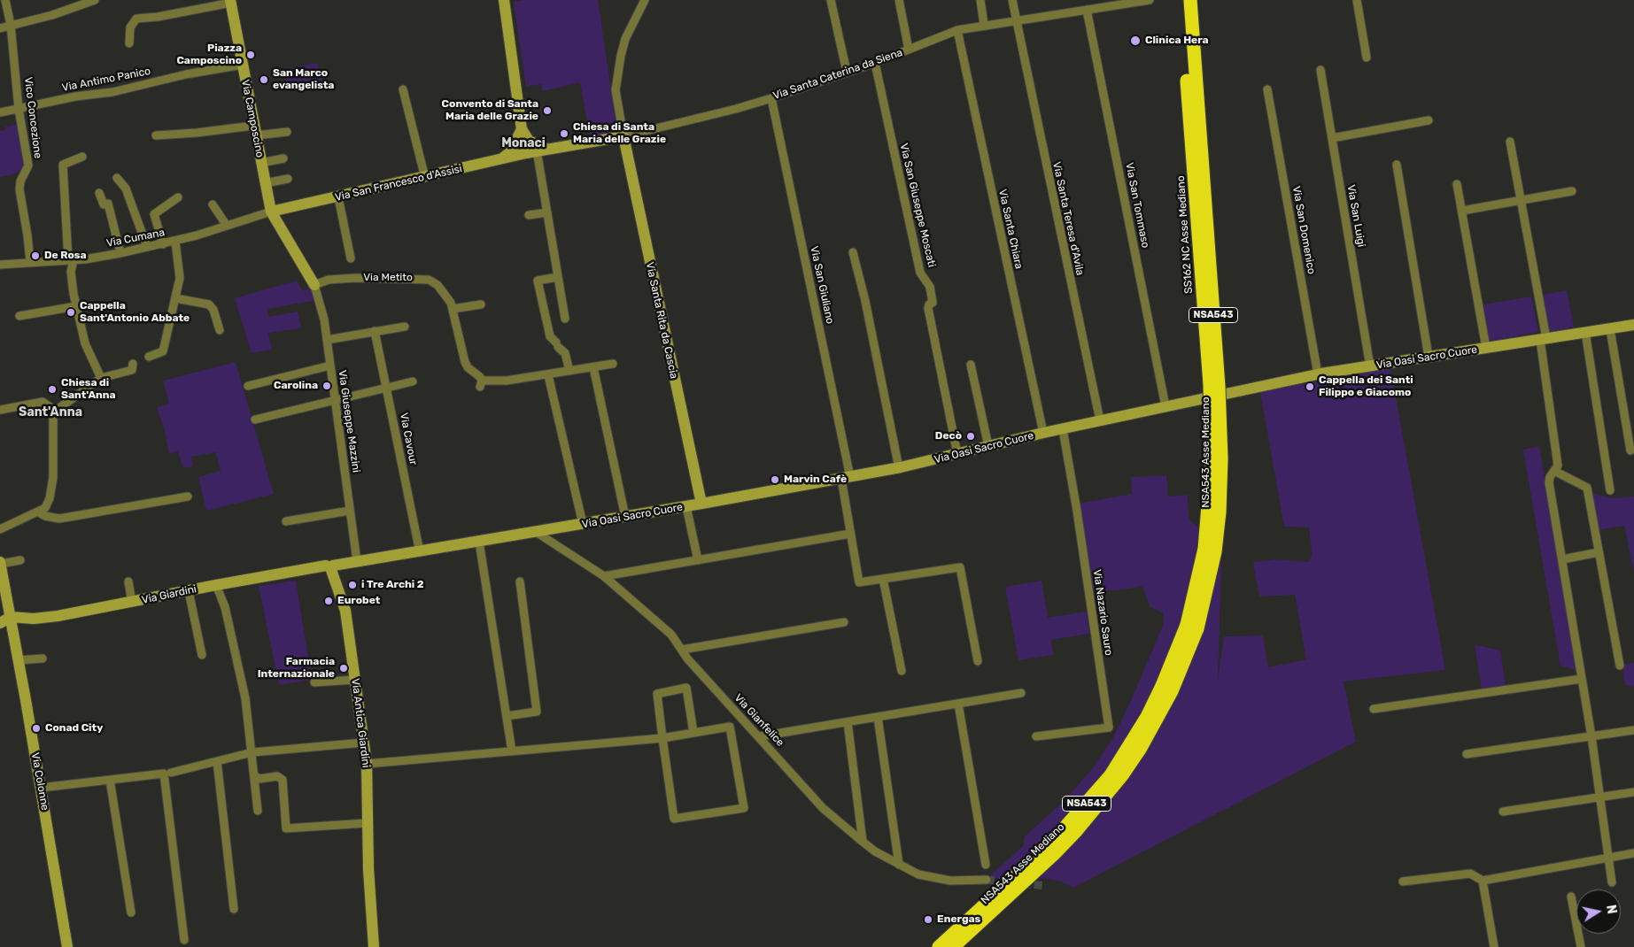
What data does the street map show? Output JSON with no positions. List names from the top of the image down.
{
  "streets": {
    "highway": ["SS162 NC Asse Mediano", "NSA543", "NSA543 Asse Mediano"],
    "street": [
      "Via Santa Caterina da Siena",
      "Via Antimo Panico",
      "Vico Concezione",
      "Via Camposcino",
      "Via San Francesco d'Assisi",
      "Via San Giuseppe Moscati",
      "Via San Tommaso",
      "Via San Luigi",
      "Via Santa Teresa d'Avila",
      "Via Santa Chiara",
      "Via San Domenico",
      "Via Cumana",
      "Via Metito",
      "Via San Giuliano",
      "Via Santa Rita da Cascia",
      "Via Oasi Sacro Cuore",
      "Via Giuseppe Mazzini",
      "Via Cavour",
      "Via Giardini",
      "Via Nazario Sauro",
      "Via Gianfelice",
      "Via Antica Giardini",
      "Via Colonne"
    ]
  },
  "crossings": [
    ["Via Santa Caterina da Siena", "Via San Francesco d'Assisi"],
    ["Via Santa Caterina da Siena", "Via San Giuseppe Moscati"],
    ["Via Santa Caterina da Siena", "Via San Tommaso"],
    ["Via Santa Caterina da Siena", "Via Santa Teresa d'Avila"],
    ["Via Santa Caterina da Siena", "Via Santa Chiara"],
    ["Via Santa Caterina da Siena", "Via San Giuliano"],
    ["Via Santa Caterina da Siena", "Via Santa Rita da Cascia"],
    ["Via Antimo Panico", "Vico Concezione"],
    ["Via Antimo Panico", "Via Camposcino"],
    ["Vico Concezione", "Via Cumana"],
    ["Via Camposcino", "Via San Francesco d'Assisi"],
    ["Via Camposcino", "Via Cumana"],
    ["Via San Francesco d'Assisi", "Via Cumana"],
    ["Via San Giuseppe Moscati", "Via Oasi Sacro Cuore"],
    ["Via San Tommaso", "Via Oasi Sacro Cuore"],
    ["Via San Luigi", "Via Oasi Sacro Cuore"],
    ["Via Santa Teresa d'Avila", "Via Oasi Sacro Cuore"],
    ["Via Santa Chiara", "Via Oasi Sacro Cuore"],
    ["Via San Domenico", "Via Oasi Sacro Cuore"],
    ["SS162 NC Asse Mediano", "NSA543 Asse Mediano"],
    ["Via Metito", "Via Giuseppe Mazzini"],
    ["Via San Giuliano", "Via Oasi Sacro Cuore"],
    ["Via Santa Rita da Cascia", "Via Oasi Sacro Cuore"],
    ["Via Oasi Sacro Cuore", "Via Giuseppe Mazzini"],
    ["Via Oasi Sacro Cuore", "Via Cavour"],
    ["Via Oasi Sacro Cuore", "Via Giardini"],
    ["Via Oasi Sacro Cuore", "Via Nazario Sauro"],
    ["Via Oasi Sacro Cuore", "Via Gianfelice"],
    ["Via Oasi Sacro Cuore", "Via Antica Giardini"],
    ["Via Giardini", "Via Antica Giardini"],
    ["Via Giardini", "Via Colonne"]
  ],
  "districts": ["Monaci", "Sant'Anna"],
  "places": [
    "Clinica Hera",
    "Piazza Camposcino",
    "San Marco evangelista",
    "Convento di Santa Maria delle Grazie",
    "Chiesa di Santa Maria delle Grazie",
    "De Rosa",
    "Cappella Sant'Antonio Abbate",
    "Carolina",
    "Cappella dei Santi Filippo e Giacomo",
    "Chiesa di Sant'Anna",
    "Decò",
    "Marvin Cafè",
    "i Tre Archi 2",
    "Eurobet",
    "Farmacia Internazionale",
    "Conad City",
    "Energas"
  ],
  "north": "right"
}
